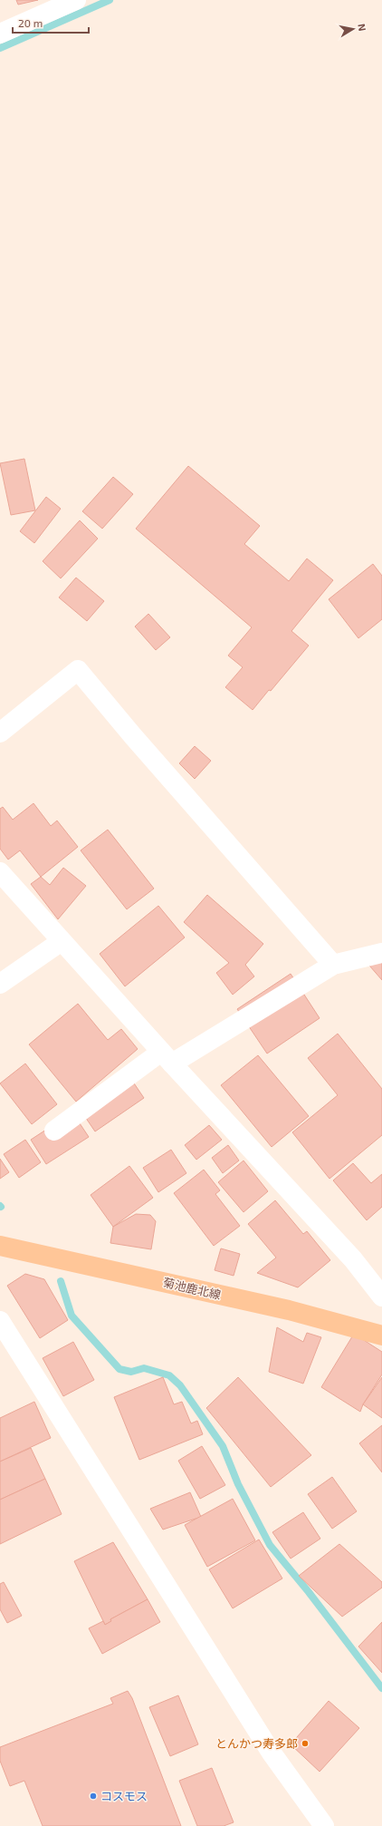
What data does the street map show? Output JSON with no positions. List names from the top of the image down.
{
  "streets": {
    "main road": ["菊池鹿北線"]
  },
  "places": ["とんかつ寿多郎", "コスモス"],
  "scale_bar": "20 m",
  "north": "right"
}
